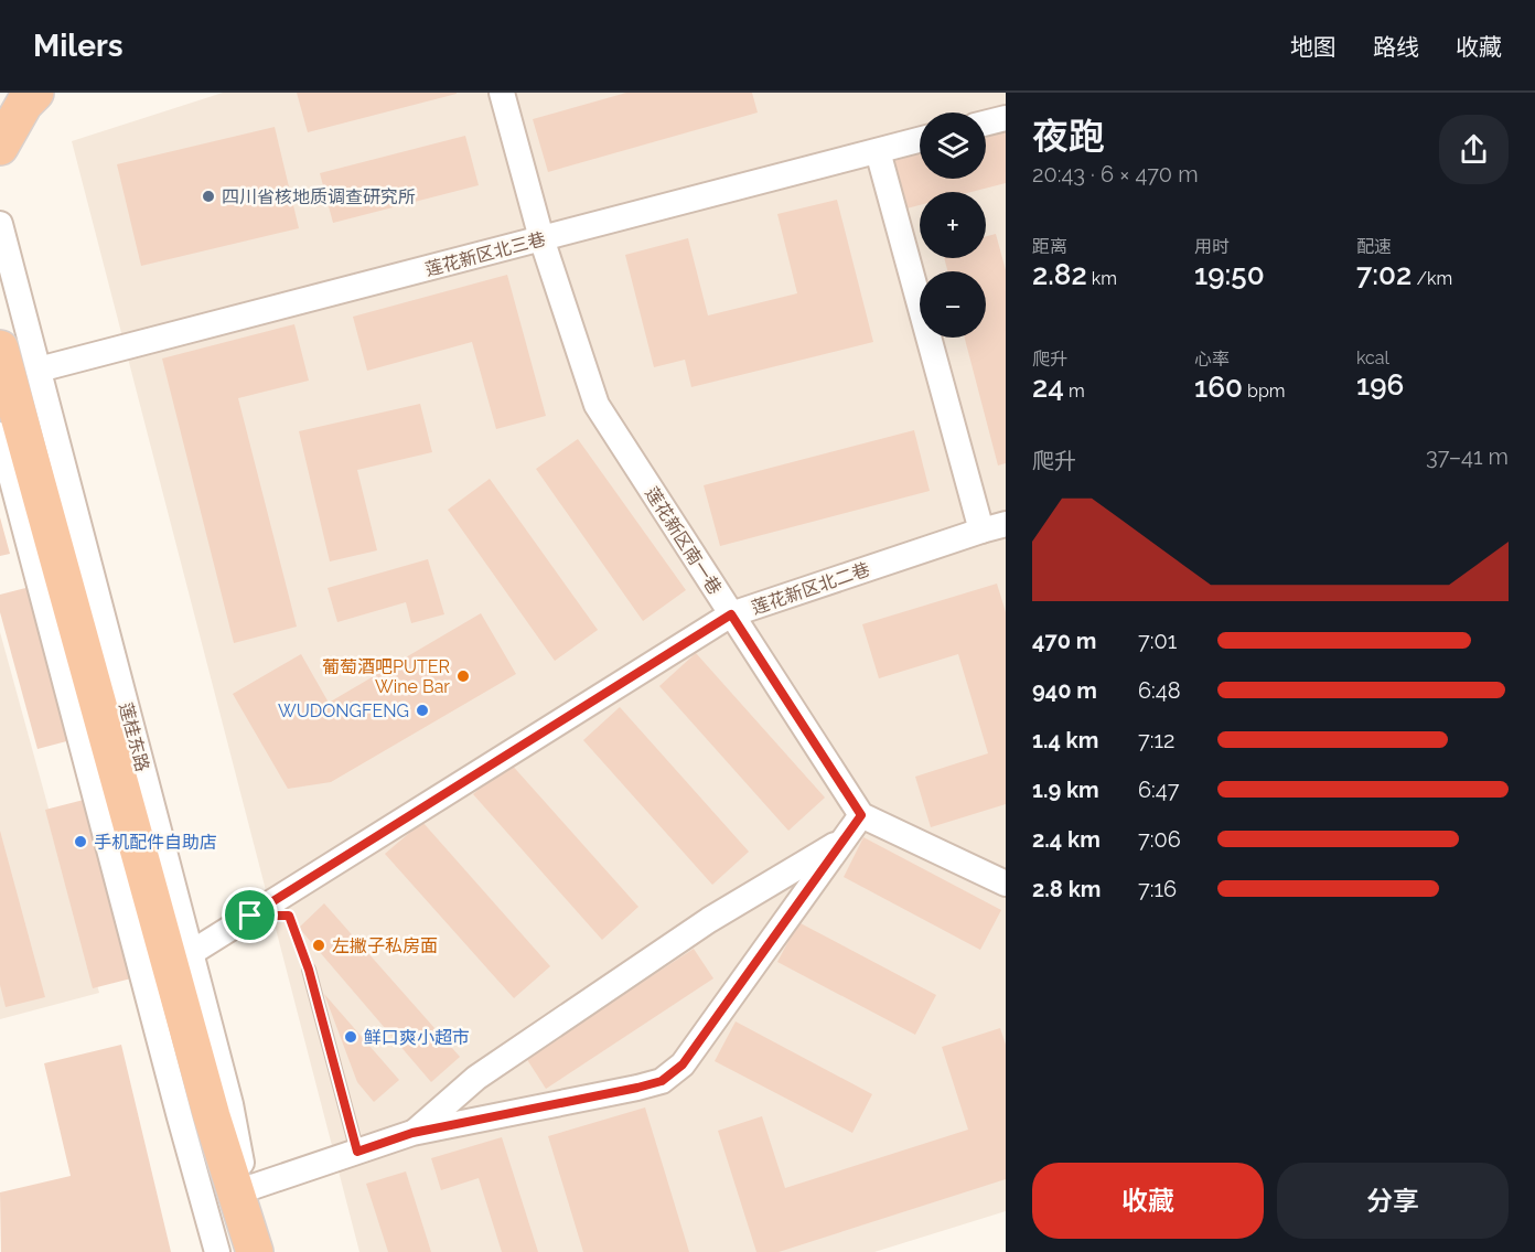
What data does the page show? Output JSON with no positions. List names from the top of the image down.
{
  "streets": {
    "street": [
      "莲花新区北三巷",
      "莲花新区南一巷",
      "莲花新区北二巷",
      "莲桂东路"
    ]
  },
  "crossings": [
    ["莲花新区北三巷", "莲花新区南一巷"],
    ["莲花新区北三巷", "莲桂东路"],
    ["莲花新区南一巷", "莲花新区北二巷"],
    ["莲花新区北二巷", "莲桂东路"]
  ],
  "places": [
    "四川省核地质调查研究所",
    "葡萄酒吧PUTER Wine Bar",
    "WUDONGFENG",
    "手机配件自助店",
    "左撇子私房面",
    "鲜口爽小超市"
  ],
  "page": {
    "header": "Milers",
    "nav": ["地图", "路线", "收藏"],
    "heading": ["夜跑", "20:43 · 6 × 470 m"],
    "map_buttons": ["+", "−"],
    "stats": [
      ["距离", "2.82 km"],
      ["用时", "19:50"],
      ["配速", "7:02 /km"],
      ["爬升", "24 m"],
      ["心率", "160 bpm"],
      ["kcal", "196"]
    ],
    "chart": ["爬升", "37–41 m"],
    "list": [
      {
        "name": "470 m",
        "note": "7:01"
      },
      {
        "name": "940 m",
        "note": "6:48"
      },
      {
        "name": "1.4 km",
        "note": "7:12"
      },
      {
        "name": "1.9 km",
        "note": "6:47"
      },
      {
        "name": "2.4 km",
        "note": "7:06"
      },
      {
        "name": "2.8 km",
        "note": "7:16"
      }
    ],
    "buttons": ["收藏", "分享"]
  }
}
